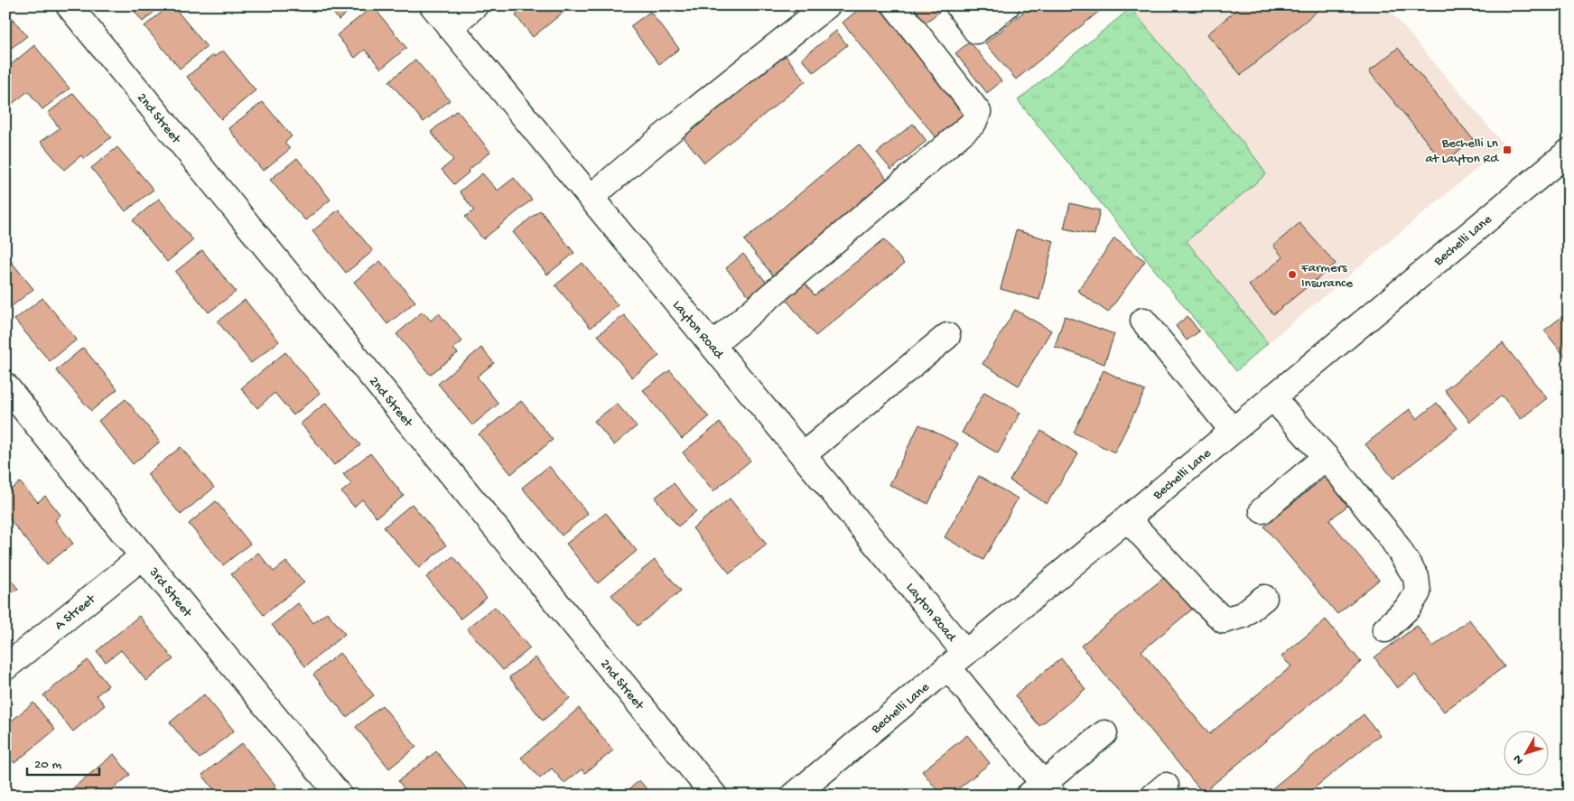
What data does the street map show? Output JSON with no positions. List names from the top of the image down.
{
  "streets": {
    "street": [
      "2nd Street",
      "Bechelli Lane",
      "Layton Road",
      "3rd Street",
      "A Street"
    ]
  },
  "crossings": [
    ["Bechelli Lane", "Layton Road"],
    ["3rd Street", "A Street"]
  ],
  "places": {
    "transit": ["Bechelli Ln at Layton Rd"],
    "other": ["Farmers Insurance"]
  },
  "scale_bar": "20 m",
  "north": "bottom left"
}
